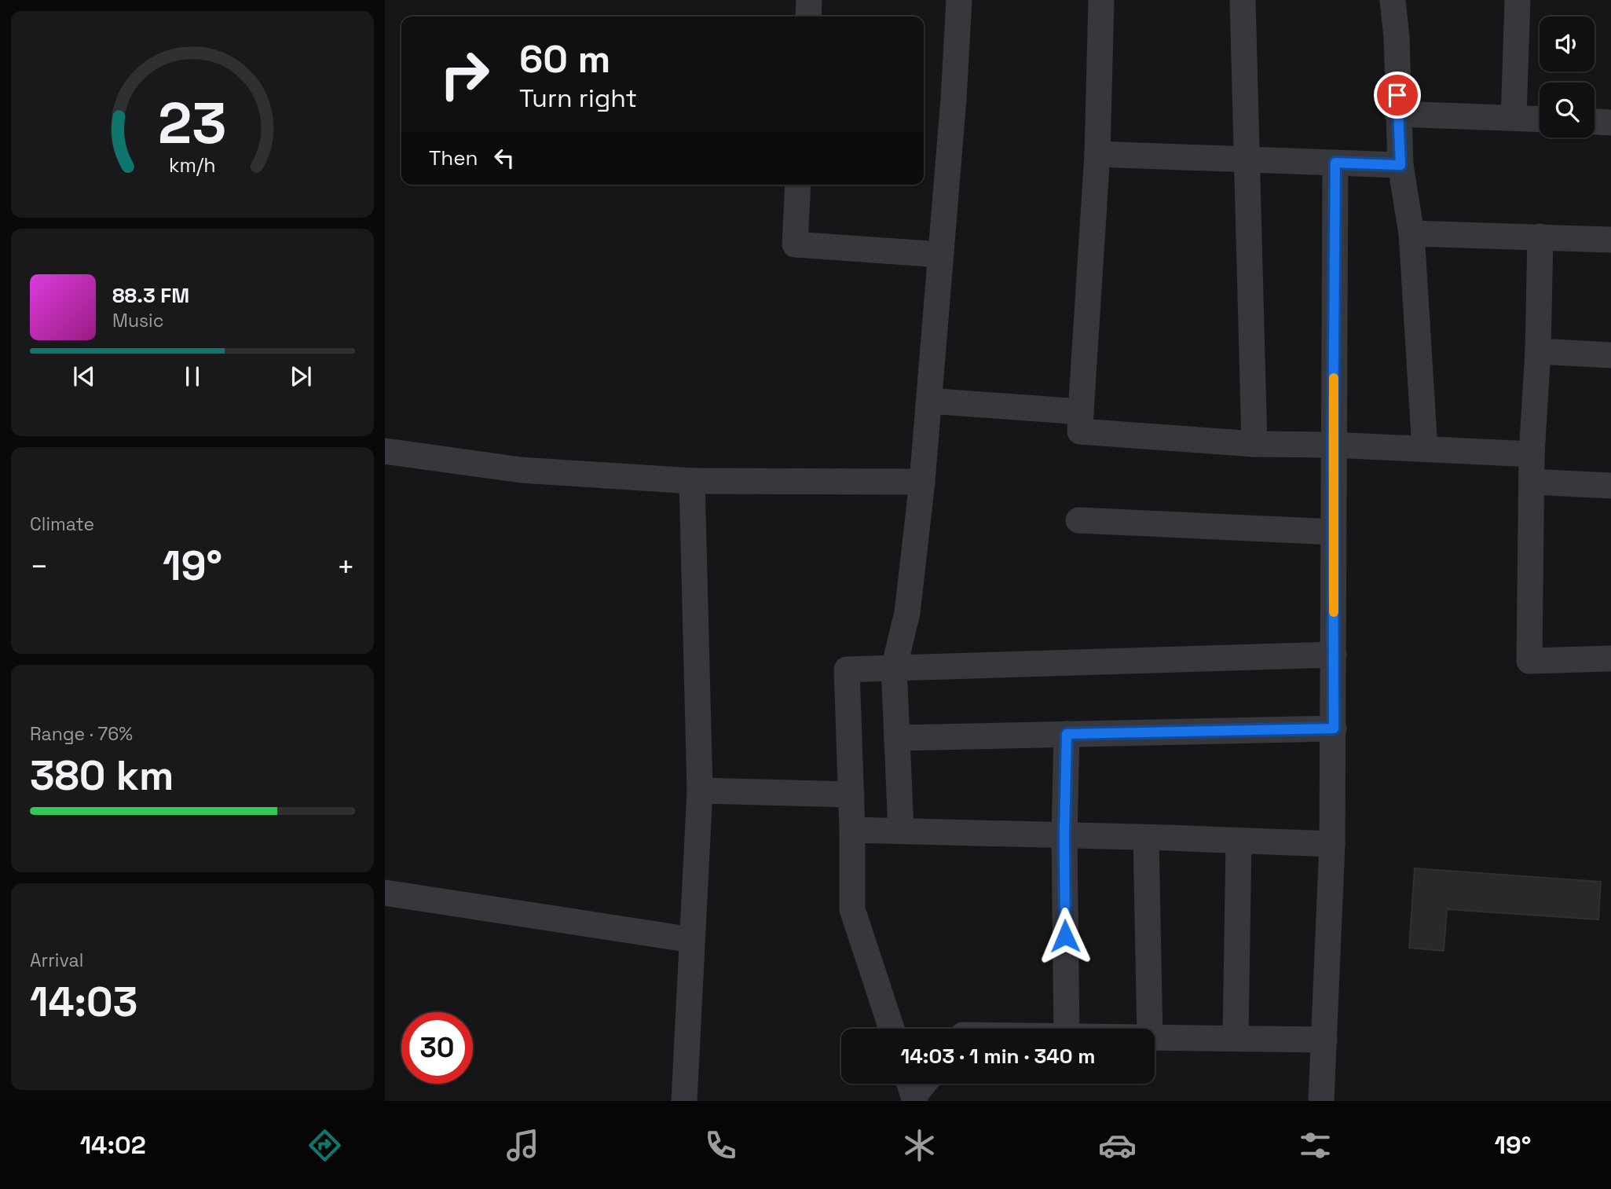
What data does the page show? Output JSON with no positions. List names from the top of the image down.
{
  "page": {
    "turn": ["60 m", "Turn right"],
    "then": "Then",
    "song": ["88.3 FM", "Music"],
    "tile": [
      "Climate",
      ["Range · 76%", "380 km"],
      ["Arrival", "14:03"]
    ],
    "heat": ["−", "19°", "+"],
    "limit": "30",
    "trip": "14:03 · 1 min · 340 m",
    "tabs": ["14:02", "19°"],
    "gauge": ["23", "km/h"]
  }
}
